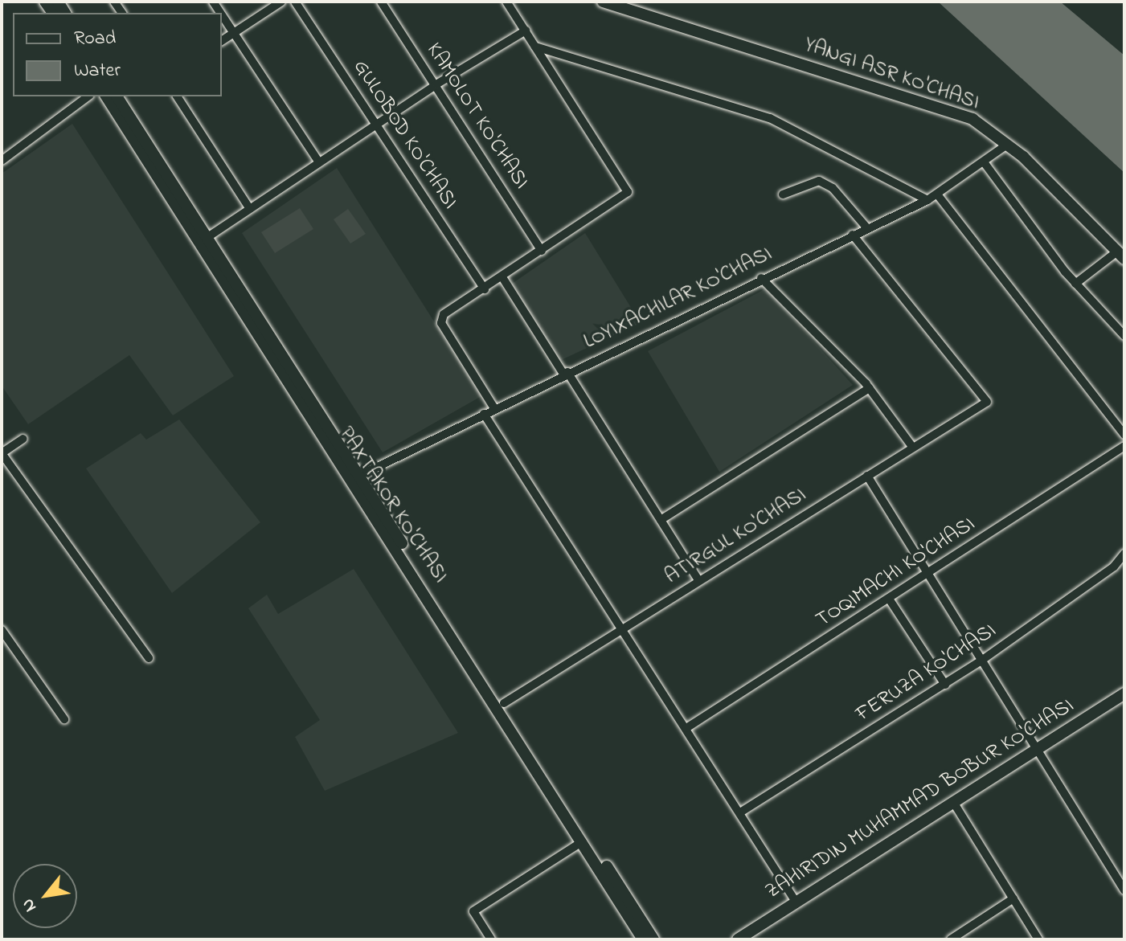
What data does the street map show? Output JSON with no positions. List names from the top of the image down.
{
  "streets": {
    "main road": ["YANGI ASR KO'CHASI", "PAXTAKOR KO'CHASI", "ZAHIRIDIN MUHAMMAD BOBUR KO'CHASI"],
    "street": [
      "KAMOLOT KO'CHASI",
      "GULOBOD KO'CHASI",
      "LOYIXACHILAR KO'CHASI",
      "ATIRGUL KO'CHASI",
      "TOQIMACHI KO'CHASI",
      "FERUZA KO'CHASI"
    ]
  },
  "crossings": [
    ["YANGI ASR KO'CHASI", "LOYIXACHILAR KO'CHASI"],
    ["LOYIXACHILAR KO'CHASI", "PAXTAKOR KO'CHASI"],
    ["LOYIXACHILAR KO'CHASI", "ATIRGUL KO'CHASI"],
    ["PAXTAKOR KO'CHASI", "ATIRGUL KO'CHASI"]
  ],
  "legend": ["Road", "Water"],
  "north": "bottom left"
}
